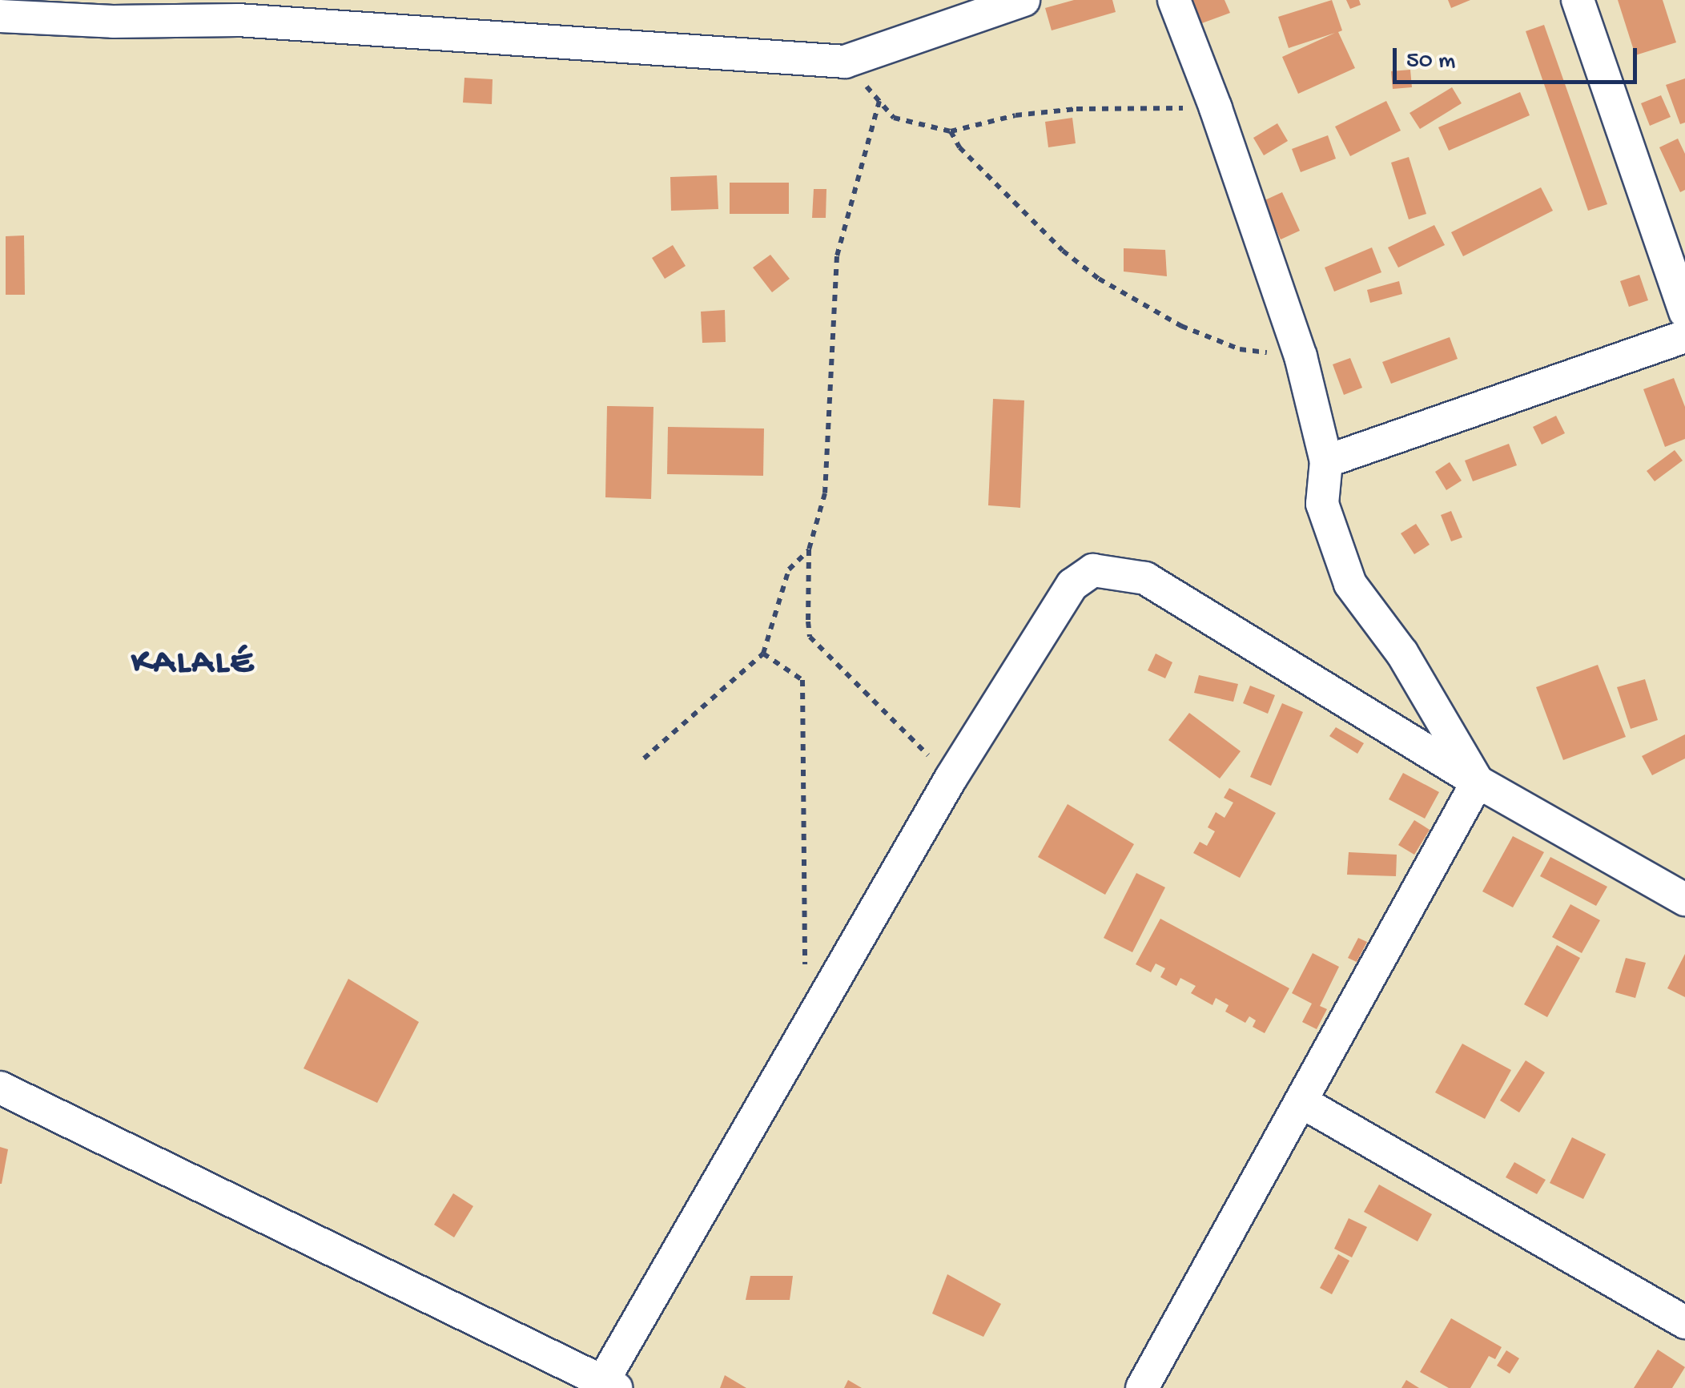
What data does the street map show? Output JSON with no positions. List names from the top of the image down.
{
  "districts": ["KALALÉ"],
  "scale_bar": "50 m"
}
